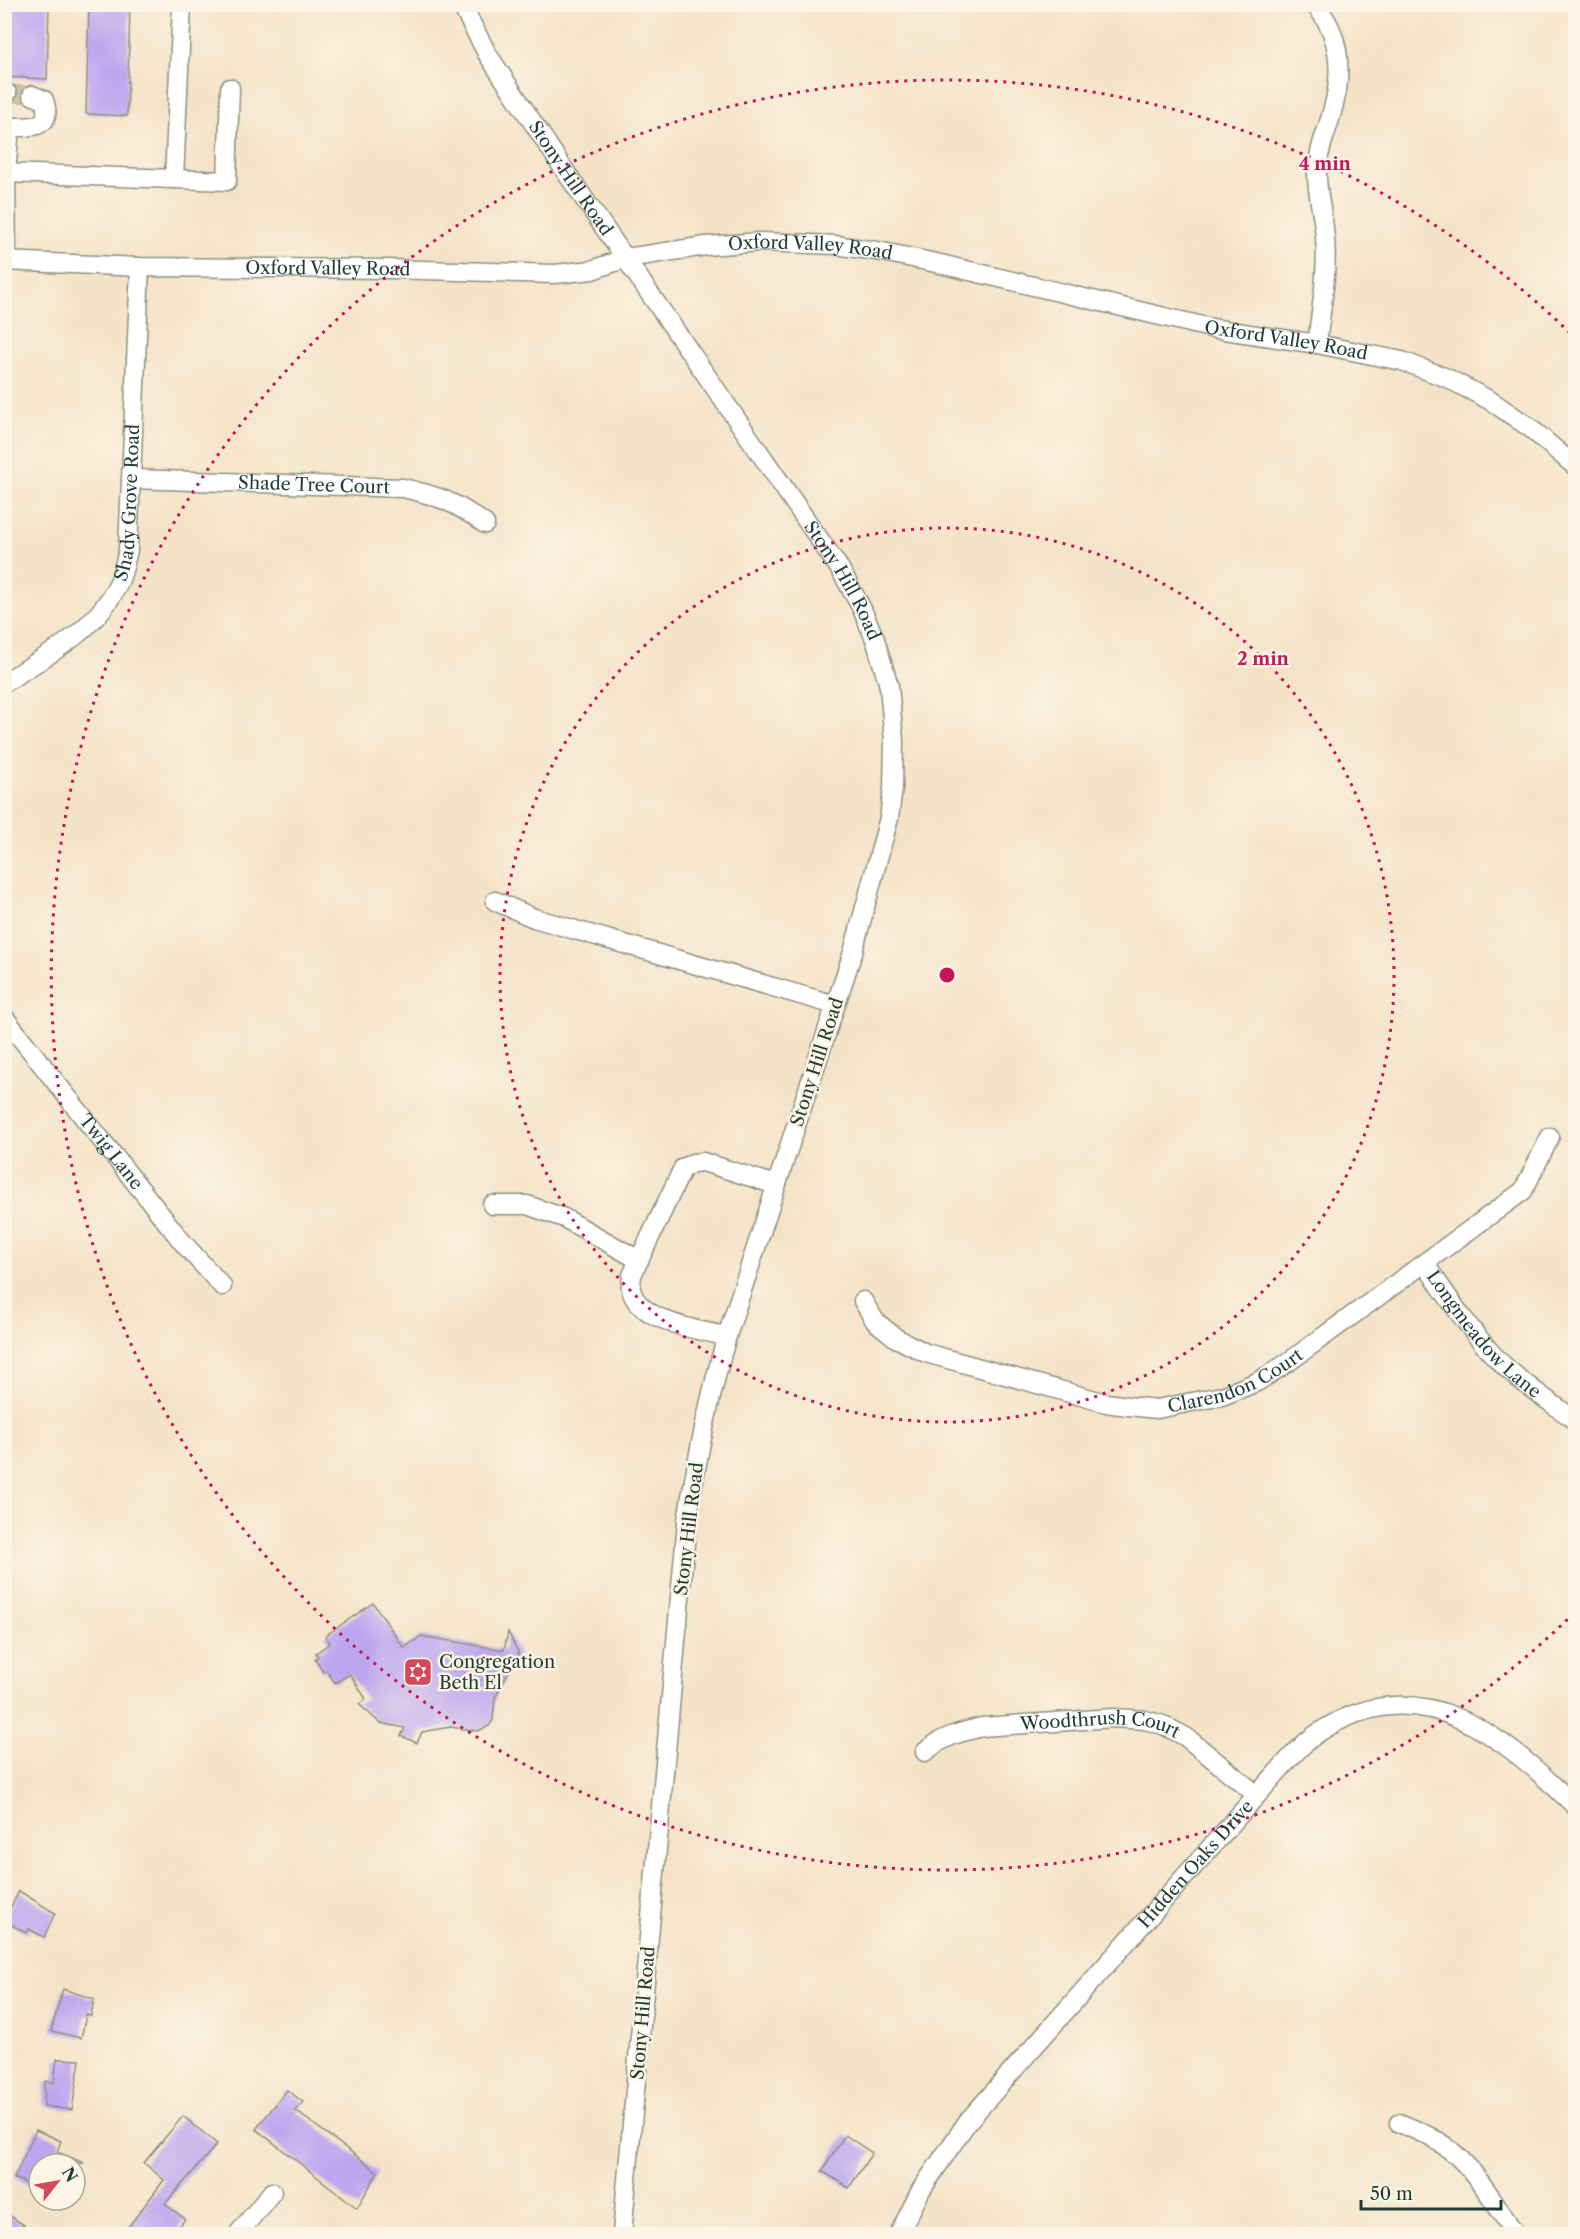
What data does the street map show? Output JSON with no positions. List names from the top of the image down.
{
  "streets": {
    "street": [
      "Stony Hill Road",
      "Oxford Valley Road",
      "Shade Tree Court",
      "Shady Grove Road",
      "Twig Lane",
      "Longmeadow Lane",
      "Clarendon Court",
      "Woodthrush Court",
      "Hidden Oaks Drive"
    ]
  },
  "crossings": [
    ["Stony Hill Road", "Oxford Valley Road"],
    ["Oxford Valley Road", "Shady Grove Road"],
    ["Shade Tree Court", "Shady Grove Road"],
    ["Longmeadow Lane", "Clarendon Court"],
    ["Woodthrush Court", "Hidden Oaks Drive"]
  ],
  "places": {
    "synagogue": ["Congregation Beth El"]
  },
  "scale_bar": "50 m",
  "north": "top right",
  "rings": ["4 min", "2 min"]
}
